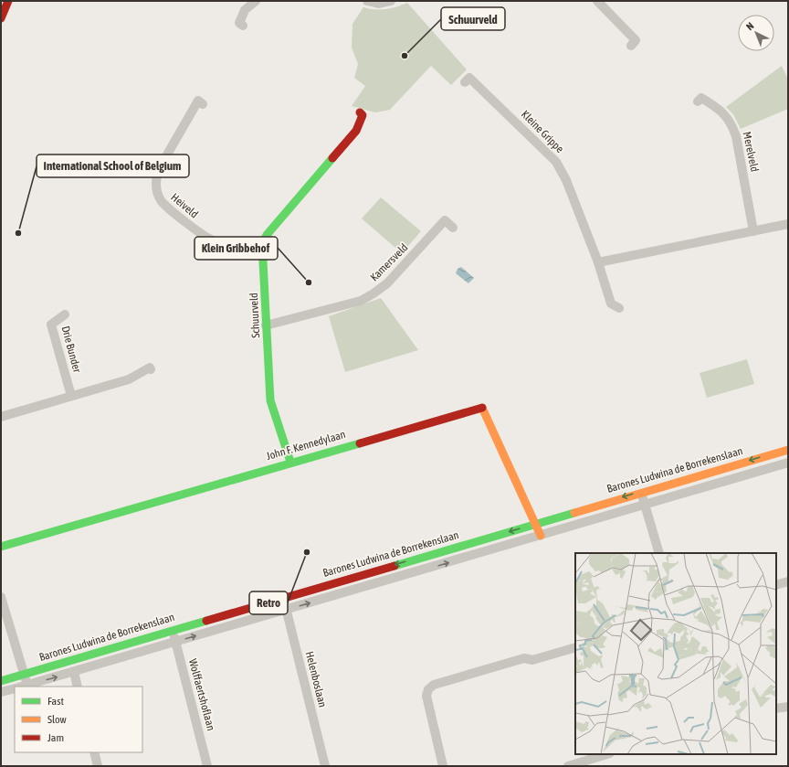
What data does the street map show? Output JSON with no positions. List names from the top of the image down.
{
  "streets": {
    "street": [
      "Kleine Grippe",
      "Merelveld",
      "Heiveld",
      "Kamersveld",
      "Schuurveld",
      "Drie Bunder",
      "John F. Kennedylaan",
      "Barones Ludwina de Borrekenslaan",
      "Helenboslaan",
      "Wolffaertshoflaan"
    ]
  },
  "crossings": [
    ["Heiveld", "Schuurveld"],
    ["Kamersveld", "Schuurveld"],
    ["Schuurveld", "John F. Kennedylaan"],
    ["John F. Kennedylaan", "Barones Ludwina de Borrekenslaan"],
    ["Barones Ludwina de Borrekenslaan", "Helenboslaan"],
    ["Barones Ludwina de Borrekenslaan", "Wolffaertshoflaan"]
  ],
  "places": [
    "Schuurveld",
    "International School of Belgium",
    "Klein Gribbehof",
    "Retro"
  ],
  "legend": ["Fast", "Slow", "Jam"],
  "north": "top left"
}
